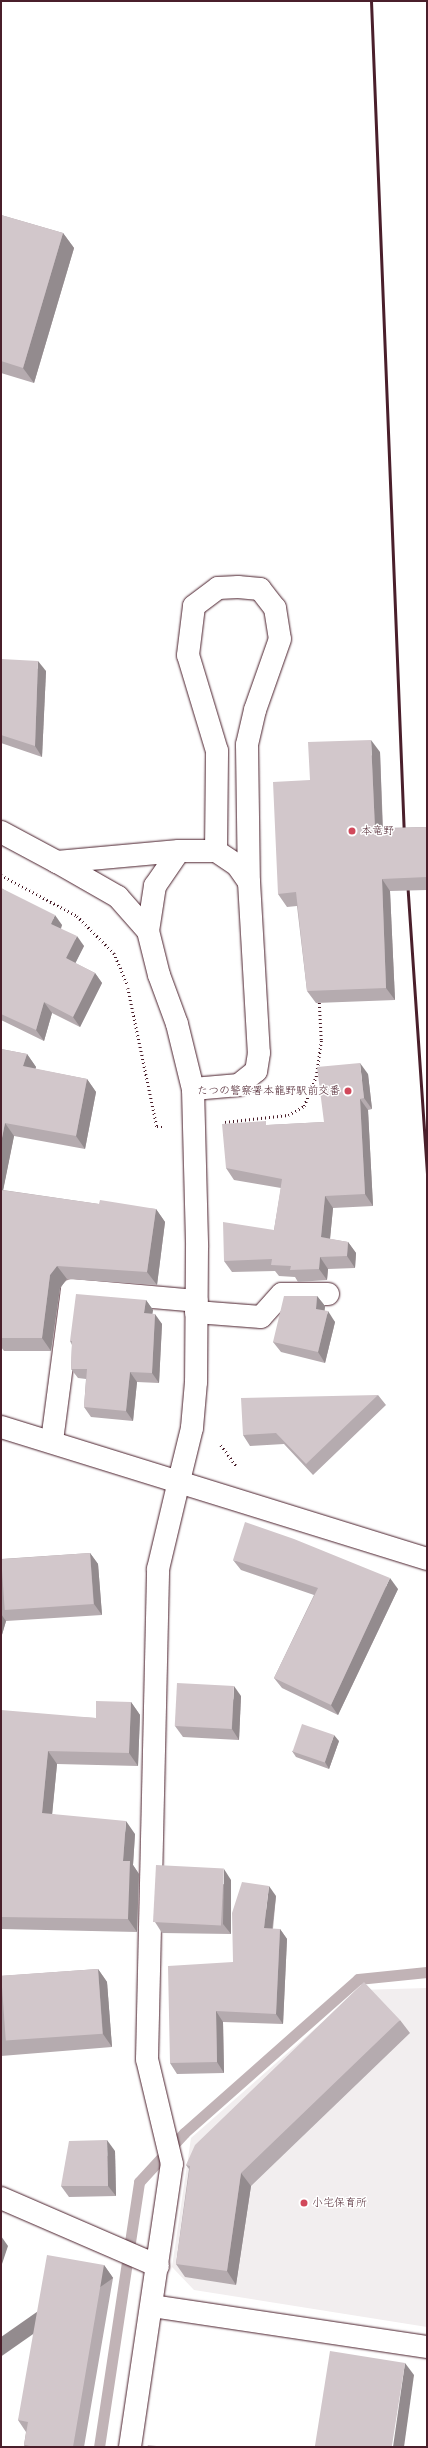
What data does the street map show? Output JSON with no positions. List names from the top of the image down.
{
  "places": ["本竜野", "たつの警察署本龍野駅前交番", "小宅保育所"]
}
